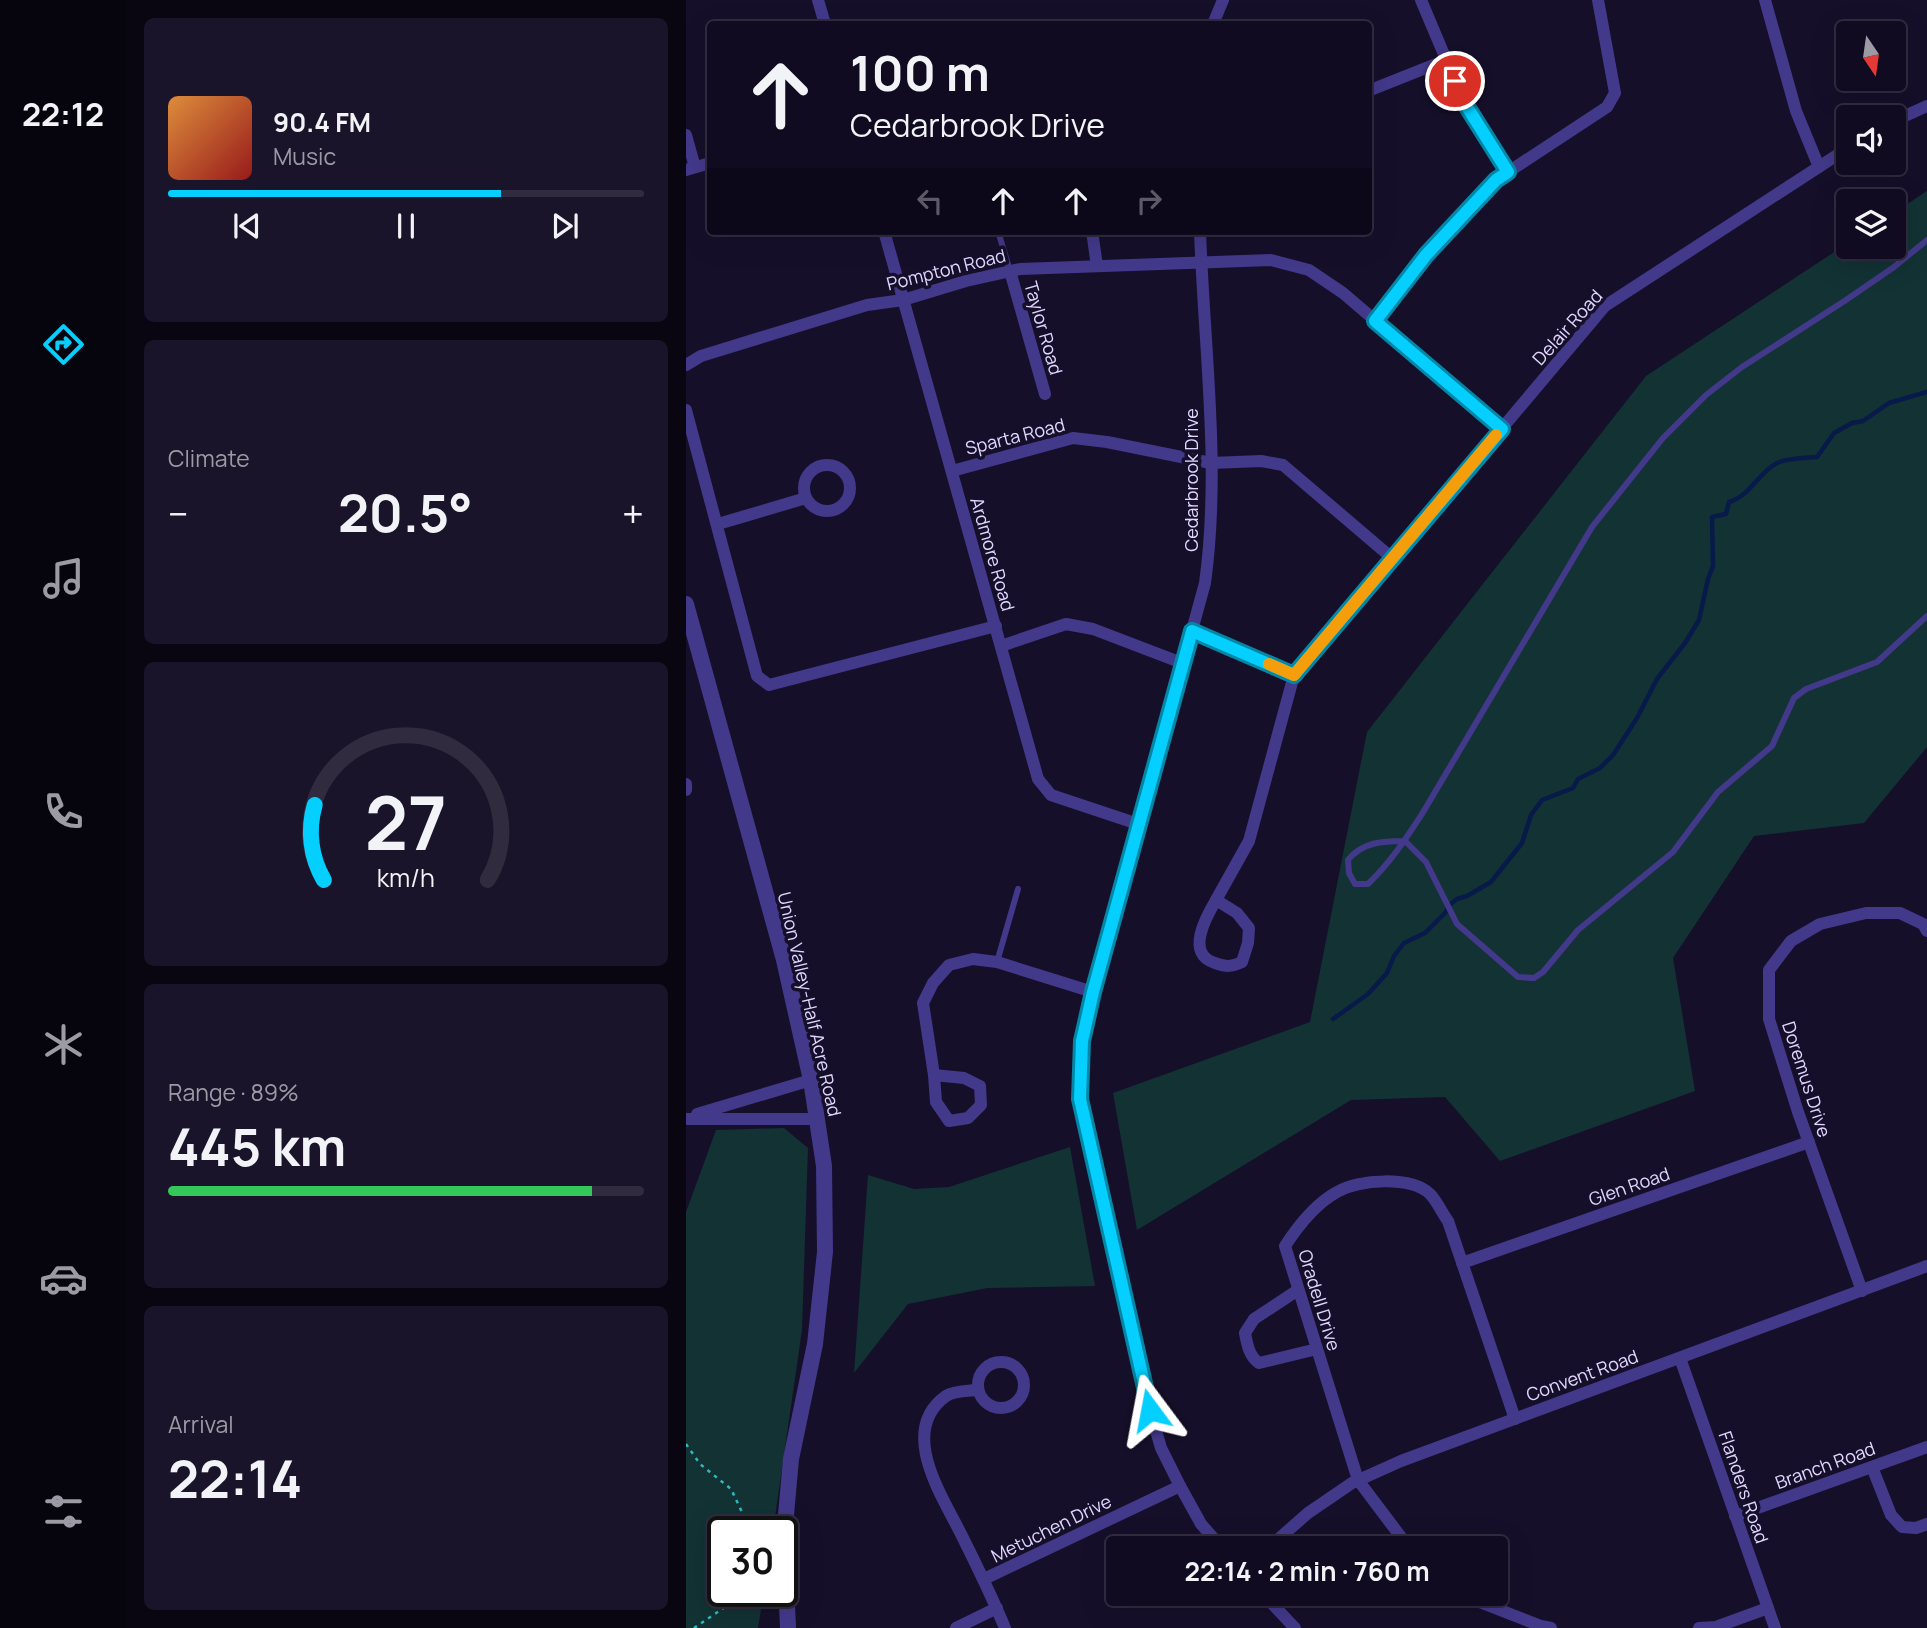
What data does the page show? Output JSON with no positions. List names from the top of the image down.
{
  "streets": {
    "street": [
      "Pompton Road",
      "Delair Road",
      "Taylor Road",
      "Sparta Road",
      "Cedarbrook Drive",
      "Ardmore Road",
      "Union Valley-Half Acre Road",
      "Doremus Drive",
      "Glen Road",
      "Oradell Drive",
      "Convent Road",
      "Branch Road",
      "Flanders Road",
      "Metuchen Drive"
    ]
  },
  "crossings": [
    ["Pompton Road", "Delair Road"],
    ["Pompton Road", "Taylor Road"],
    ["Pompton Road", "Cedarbrook Drive"],
    ["Pompton Road", "Ardmore Road"],
    ["Delair Road", "Sparta Road"],
    ["Sparta Road", "Cedarbrook Drive"],
    ["Sparta Road", "Ardmore Road"],
    ["Cedarbrook Drive", "Ardmore Road"],
    ["Cedarbrook Drive", "Metuchen Drive"],
    ["Doremus Drive", "Glen Road"],
    ["Doremus Drive", "Convent Road"],
    ["Glen Road", "Oradell Drive"],
    ["Oradell Drive", "Convent Road"],
    ["Convent Road", "Flanders Road"],
    ["Branch Road", "Flanders Road"]
  ],
  "north": "bottom",
  "page": {
    "tabs": "22:12",
    "turn": ["100 m", "Cedarbrook Drive"],
    "song": ["90.4 FM", "Music"],
    "tile": [
      "Climate",
      ["Range · 89%", "445 km"],
      ["Arrival", "22:14"]
    ],
    "heat": ["−", "20.5°", "+"],
    "limit": "30",
    "trip": "22:14 · 2 min · 760 m",
    "gauge": ["27", "km/h"]
  }
}
